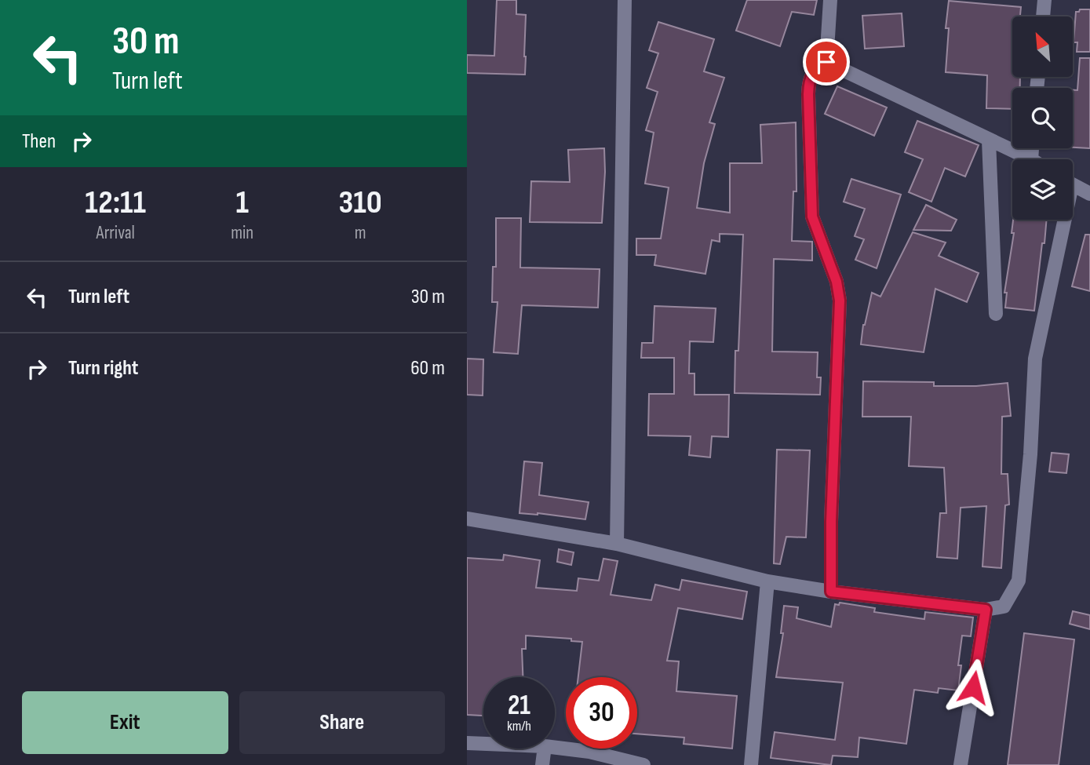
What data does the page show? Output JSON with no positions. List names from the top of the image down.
{
  "north": "top left",
  "page": {
    "turn": ["30 m", "Turn left"],
    "then": "Then",
    "eta": [
      "12:11",
      "Arrival",
      "1",
      "min",
      "310",
      "m"
    ],
    "list": [
      {
        "name": "Turn left",
        "value": "30 m"
      },
      {
        "name": "Turn right",
        "value": "60 m"
      }
    ],
    "speed": "21 km/h",
    "limit": "30",
    "buttons": ["Exit", "Share"]
  }
}
